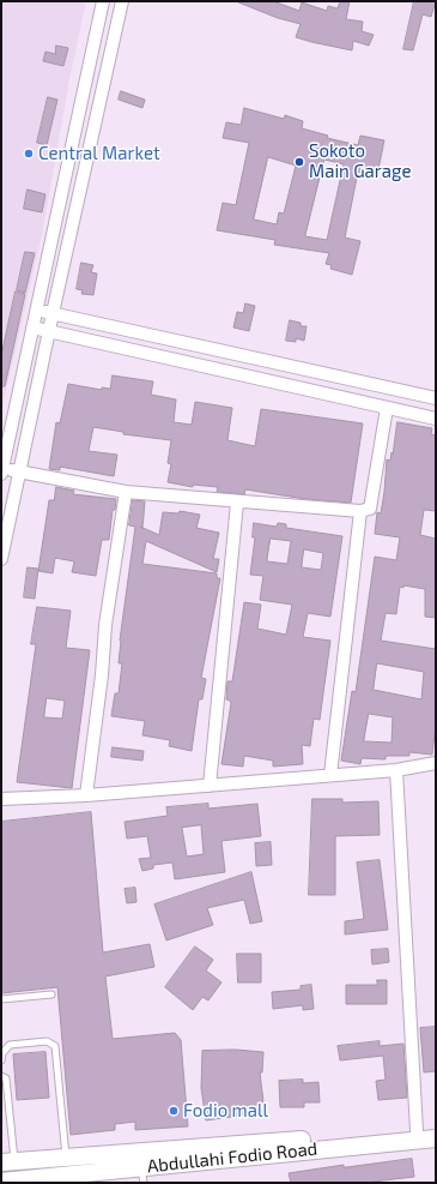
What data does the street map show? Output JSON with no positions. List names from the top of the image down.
{
  "streets": {
    "main road": ["Abdullahi Fodio Road"]
  },
  "places": ["Central Market", "Sokoto Main Garage", "Fodio mall"]
}
